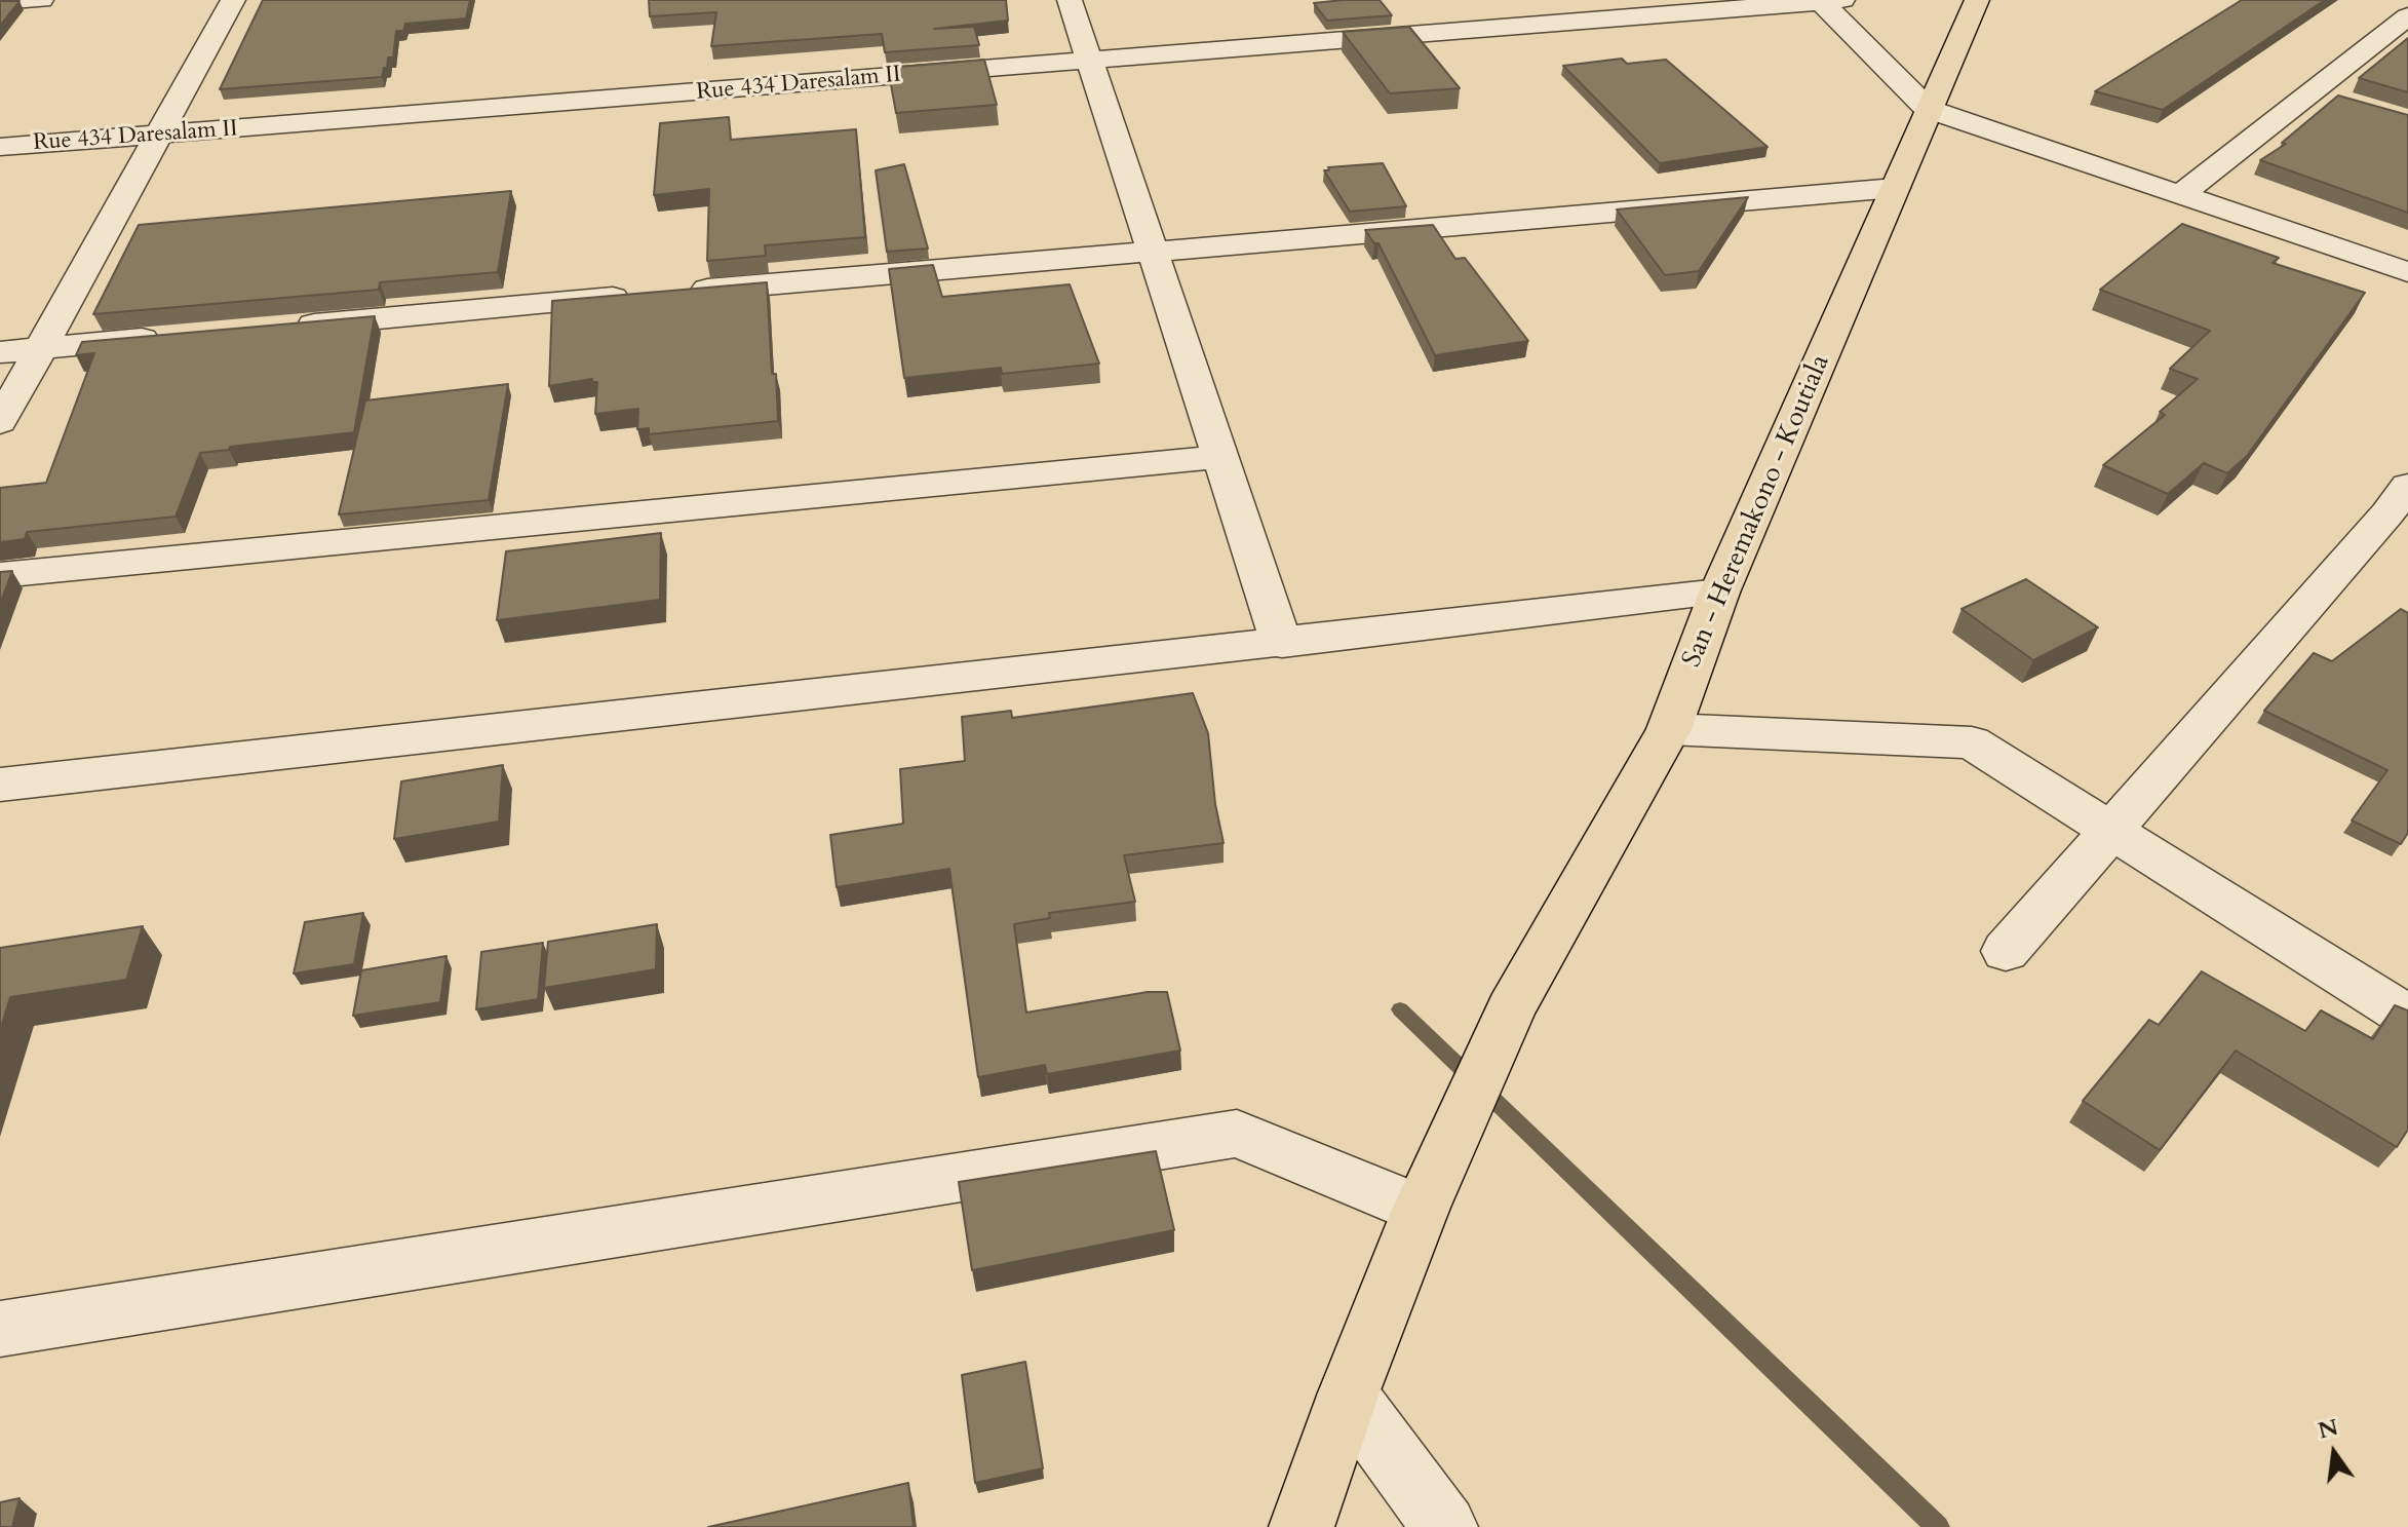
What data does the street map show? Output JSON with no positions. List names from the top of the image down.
{
  "streets": {
    "main road": ["San - Heremakono - Koutiala"],
    "street": ["Rue 434 Daresalam II"]
  },
  "north": "top"
}
